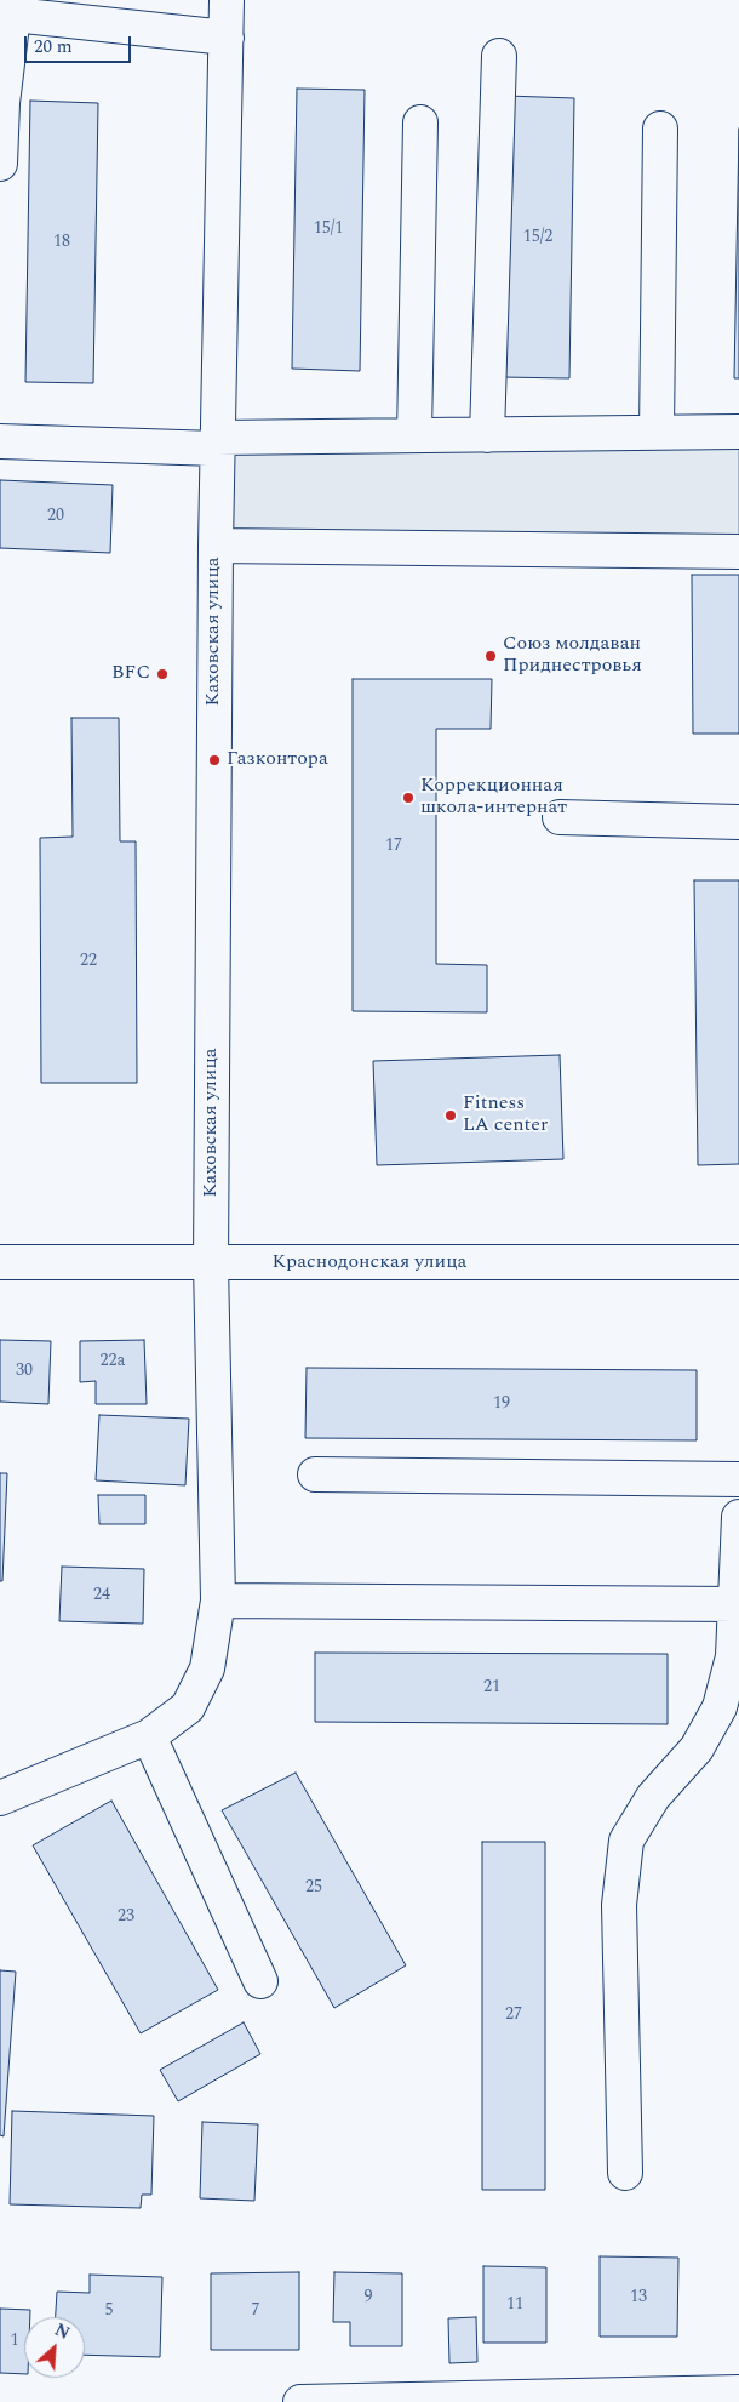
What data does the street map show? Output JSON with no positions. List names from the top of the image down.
{
  "streets": {
    "street": ["Каховская улица", "Краснодонская улица"]
  },
  "crossings": [
    ["Каховская улица", "Краснодонская улица"]
  ],
  "places": [
    "Союз молдаван Приднестровья",
    "BFC",
    "Газконтора",
    "Коррекционная школа-интернат",
    "Fitness LA center"
  ],
  "house_numbers": [
    "15/1",
    "15/2",
    "18",
    "20",
    "17",
    "22",
    "22а",
    "30",
    "19",
    "24",
    "21",
    "25",
    "23",
    "27",
    "9",
    "13",
    "11",
    "5",
    "7",
    "1"
  ],
  "scale_bar": "20 m",
  "north": "top right"
}
